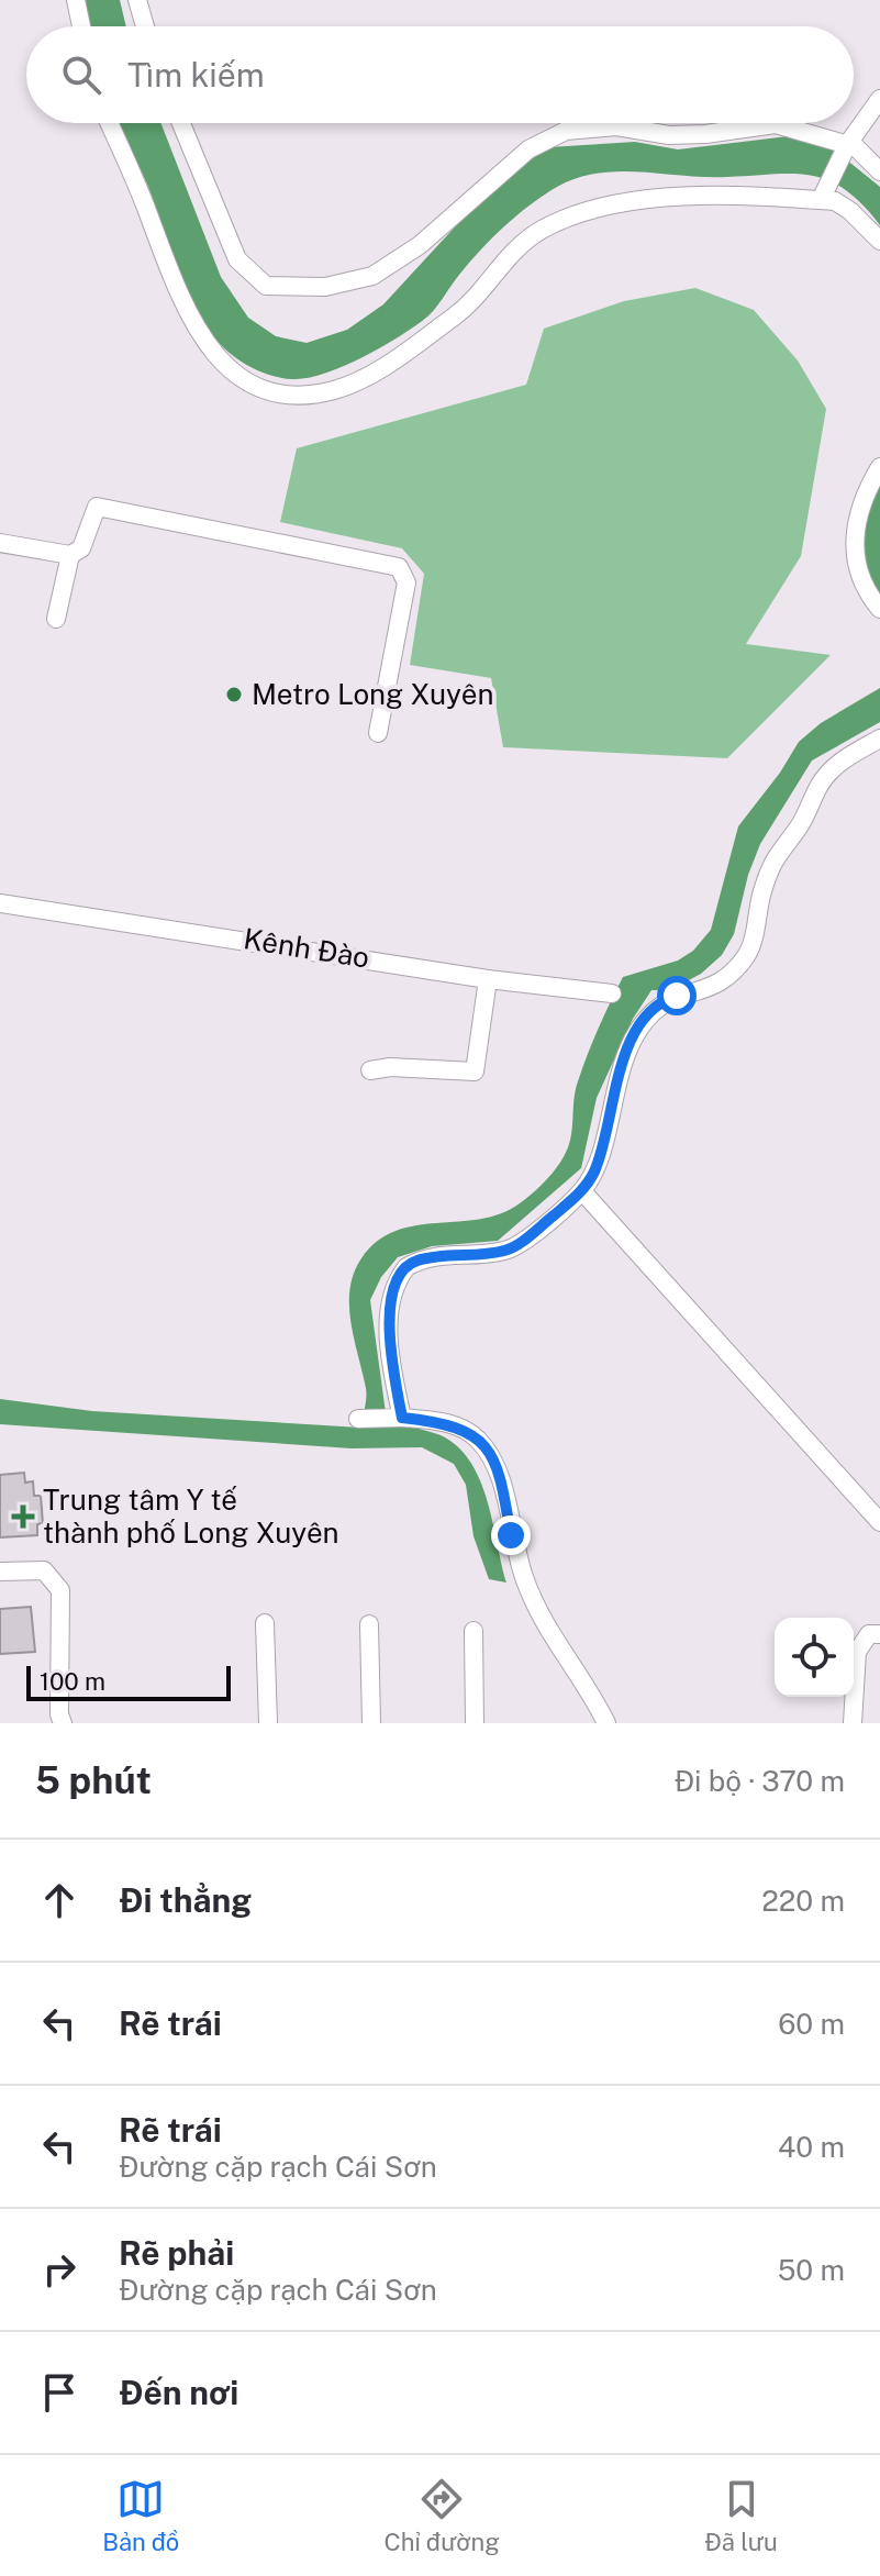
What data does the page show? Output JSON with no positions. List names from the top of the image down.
{
  "streets": {
    "street": ["Kênh Đào"]
  },
  "places": {
    "other": ["Metro Long Xuyên"],
    "health": ["Trung tâm Y tế thành phố Long Xuyên"]
  },
  "scale_bar": "100 m",
  "page": {
    "search": "Tìm kiếm",
    "scale": "100 m",
    "heading": ["5 phút", "Đi bộ · 370 m"],
    "list": [
      ["Đi thẳng", "220 m"],
      ["Rẽ trái", "60 m"],
      ["Rẽ trái", "Đường cặp rạch Cái Sơn", "40 m"],
      ["Rẽ phải", "Đường cặp rạch Cái Sơn", "50 m"],
      "Đến nơi"
    ],
    "nav": ["Bản đồ", "Chỉ đường", "Đã lưu"]
  }
}
